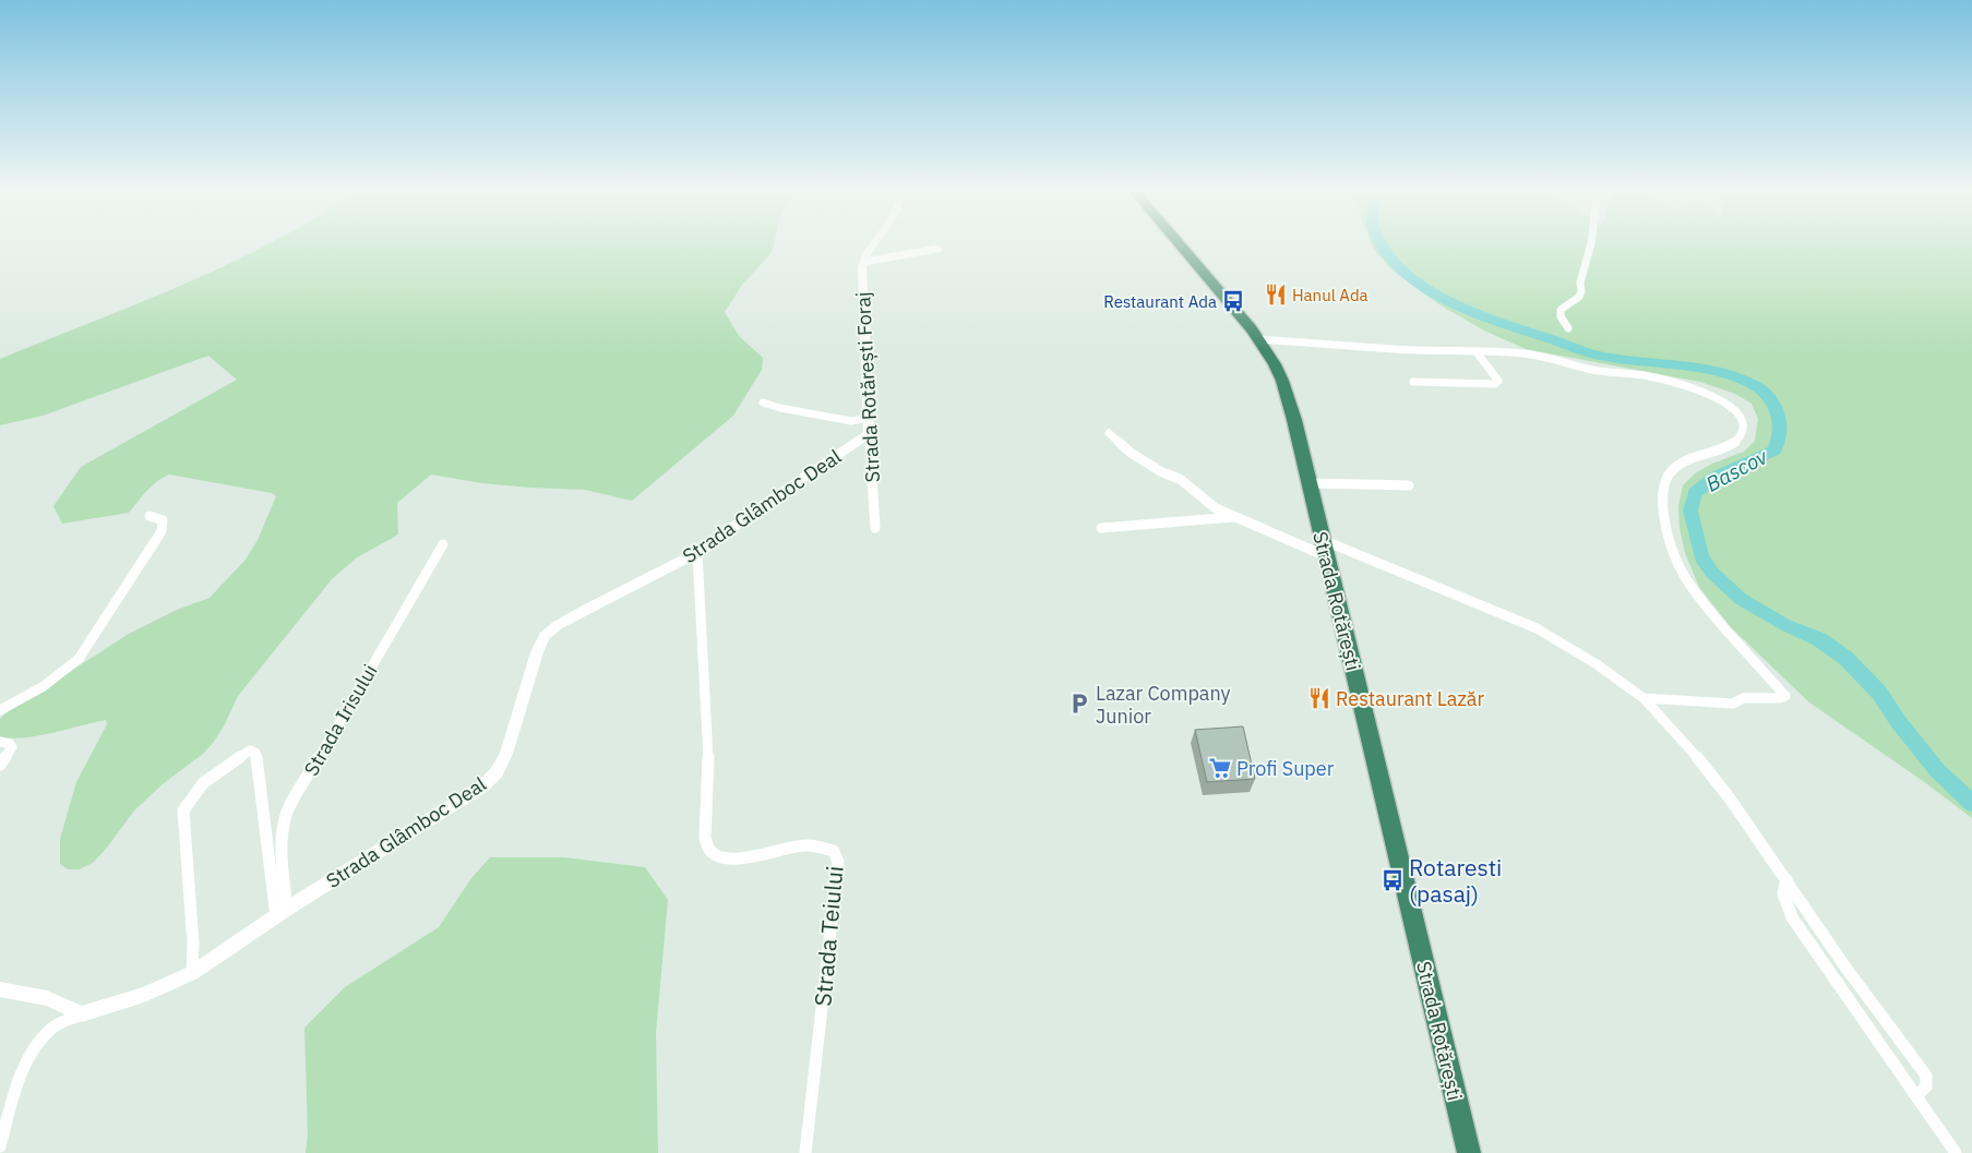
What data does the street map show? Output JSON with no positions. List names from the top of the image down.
{
  "streets": {
    "highway": ["Strada Rotărești"],
    "street": [
      "Strada Rotărești Foraj",
      "Strada Glâmboc Deal",
      "Strada Irisului",
      "Strada Teiului"
    ]
  },
  "crossings": [
    ["Strada Rotărești Foraj", "Strada Glâmboc Deal"],
    ["Strada Glâmboc Deal", "Strada Irisului"],
    ["Strada Glâmboc Deal", "Strada Teiului"]
  ],
  "water": ["Bascov"],
  "places": {
    "restaurant": ["Hanul Ada", "Restaurant Lazăr"],
    "bus stop": ["Restaurant Ada", "Rotaresti (pasaj)"],
    "parking": ["Lazar Company Junior"],
    "supermarket": ["Profi Super"]
  }
}
